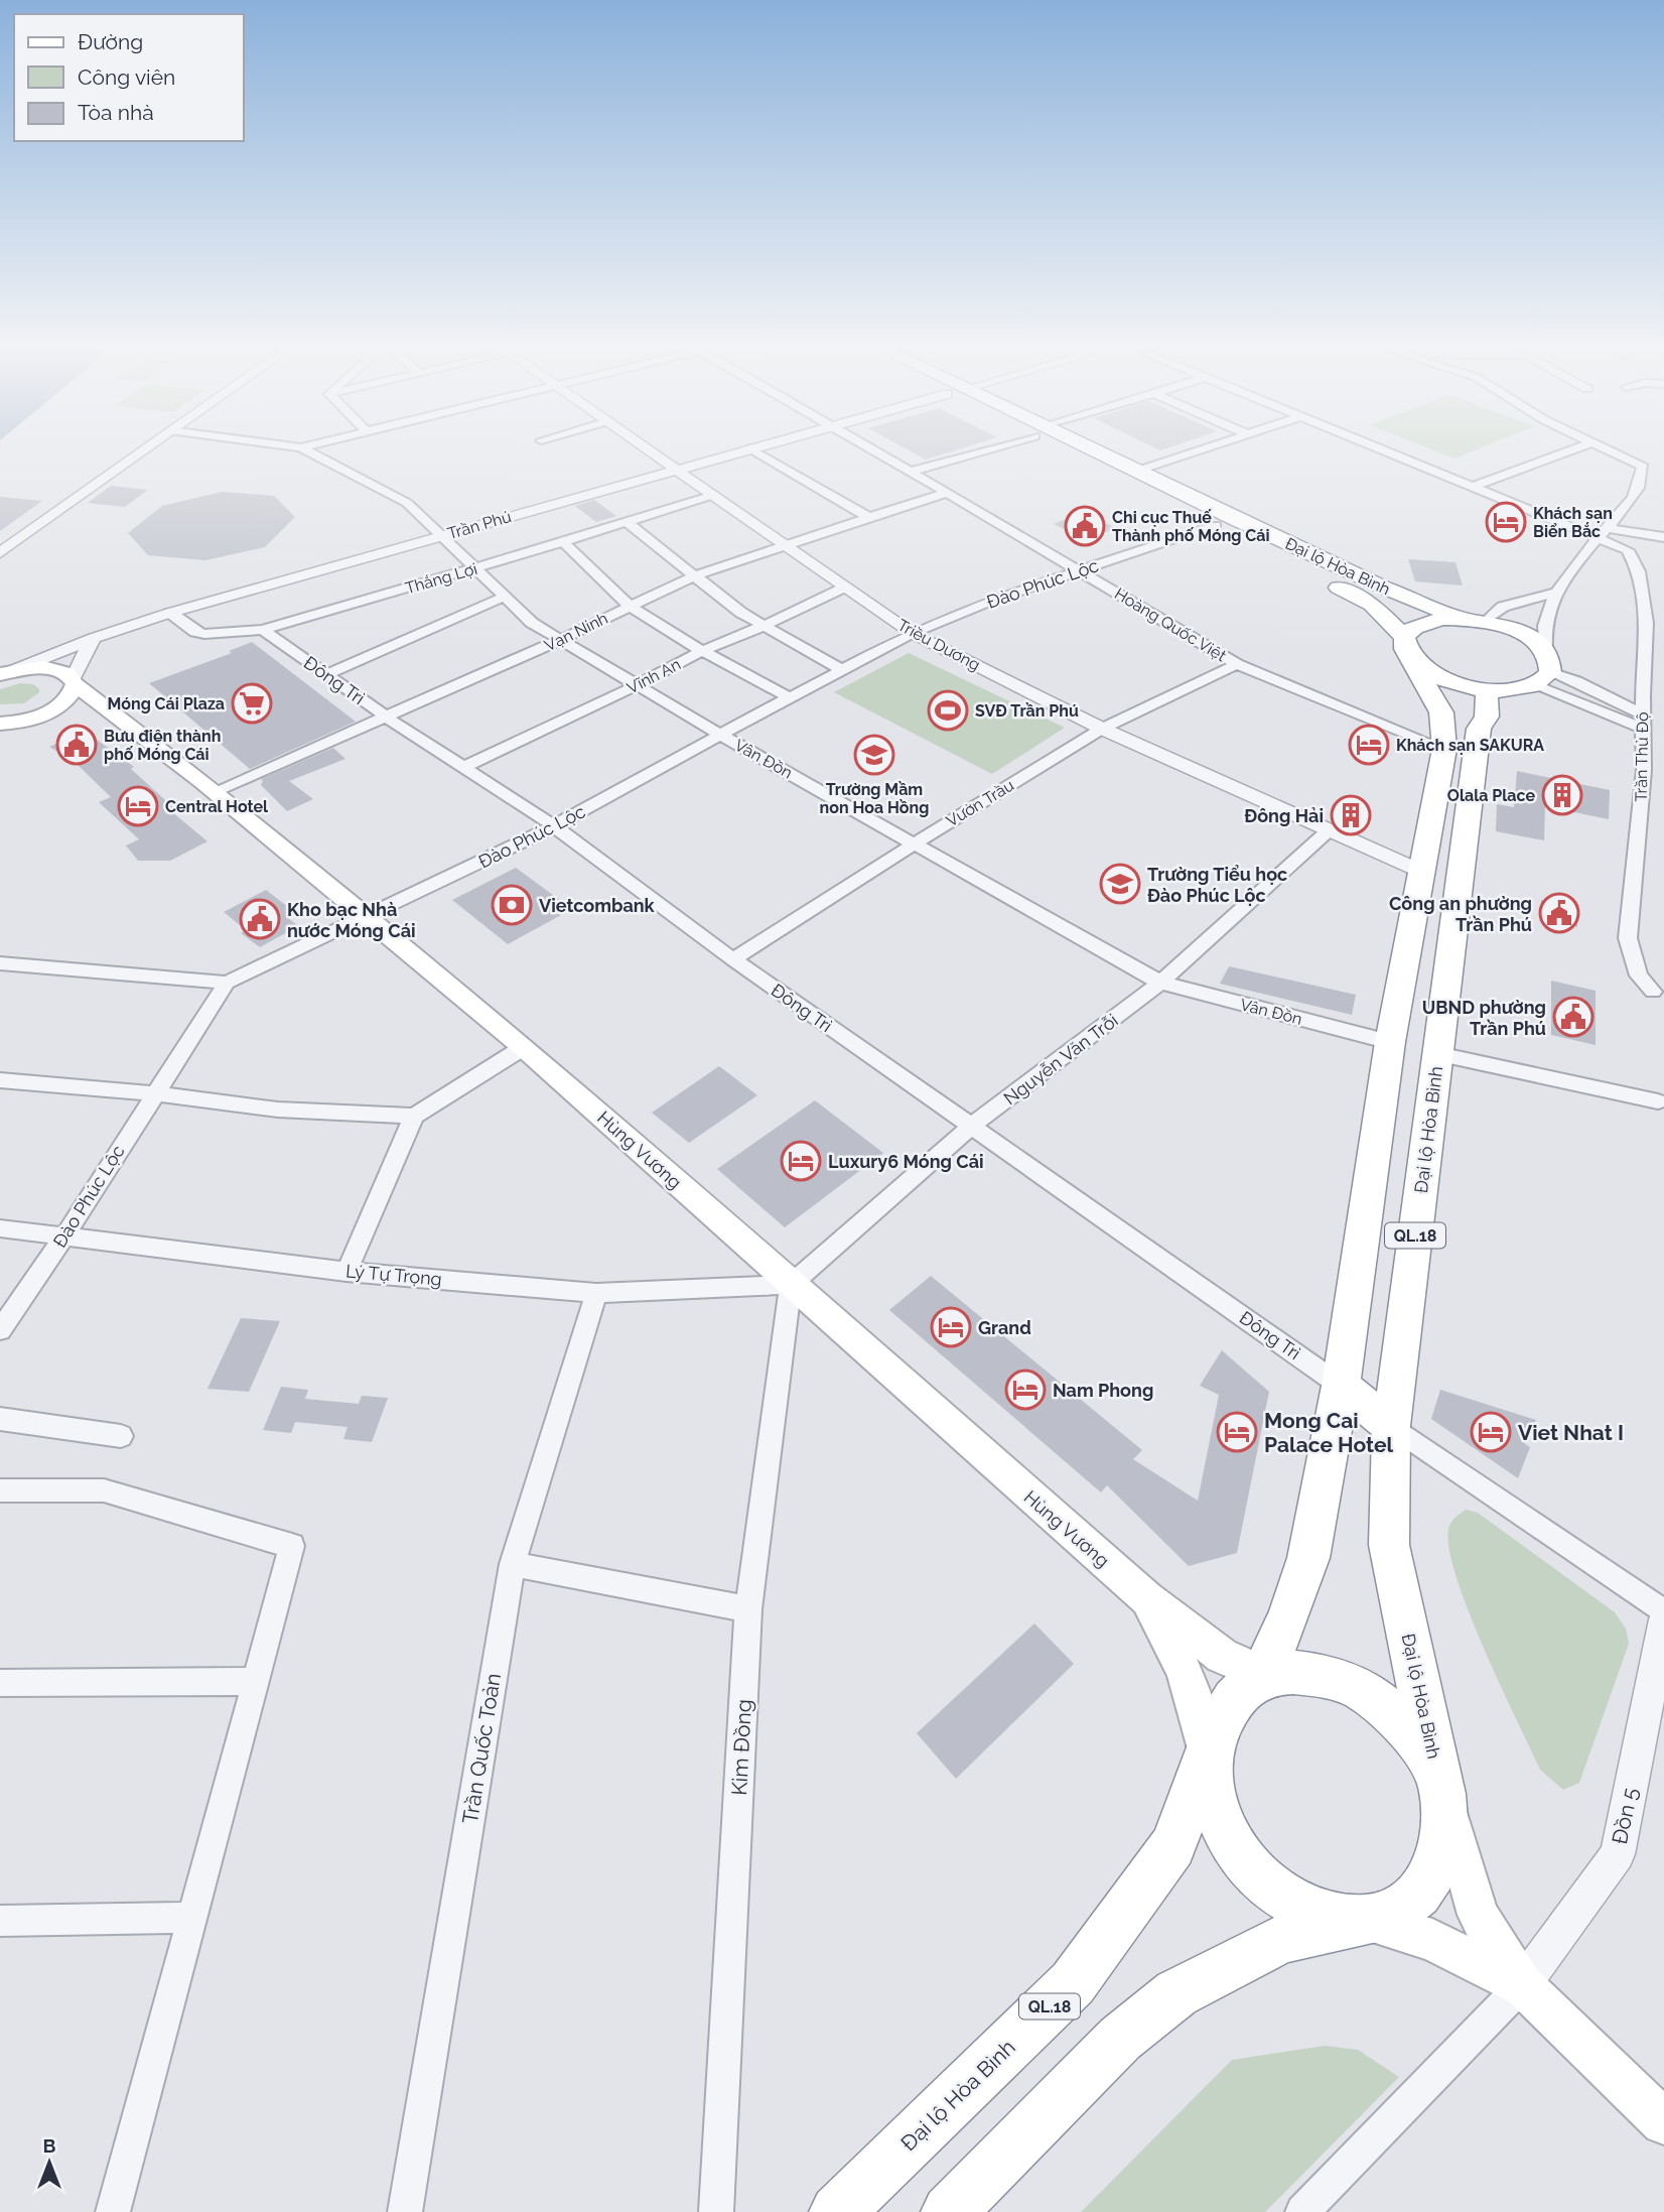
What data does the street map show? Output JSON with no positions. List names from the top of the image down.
{
  "streets": {
    "highway": ["Đại lộ Hòa Bình", "QL.18"],
    "main road": ["Hùng Vương"],
    "street": [
      "Trần Phú",
      "Thắng Lợi",
      "Đào Phúc Lộc",
      "Hoàng Quốc Việt",
      "Vạn Ninh",
      "Triều Dương",
      "Vĩnh An",
      "Đông Trì",
      "Trần Thủ Độ",
      "Vân Đồn",
      "Vườn Trầu",
      "Nguyễn Văn Trỗi",
      "Lý Tự Trọng",
      "Kim Đồng",
      "Trần Quốc Toản",
      "Đồn 5"
    ]
  },
  "crossings": [
    ["Trần Phú", "Thắng Lợi"],
    ["Trần Phú", "Triều Dương"],
    ["Trần Phú", "Vân Đồn"],
    ["Đại lộ Hòa Bình", "Đào Phúc Lộc"],
    ["Đại lộ Hòa Bình", "Hoàng Quốc Việt"],
    ["Đại lộ Hòa Bình", "Triều Dương"],
    ["Đại lộ Hòa Bình", "Đông Trì"],
    ["Đại lộ Hòa Bình", "Vân Đồn"],
    ["Đại lộ Hòa Bình", "Hùng Vương"],
    ["Đại lộ Hòa Bình", "QL.18"],
    ["Thắng Lợi", "Triều Dương"],
    ["Thắng Lợi", "Đông Trì"],
    ["Thắng Lợi", "Vân Đồn"],
    ["Đào Phúc Lộc", "Hoàng Quốc Việt"],
    ["Đào Phúc Lộc", "Triều Dương"],
    ["Đào Phúc Lộc", "Đông Trì"],
    ["Đào Phúc Lộc", "Vân Đồn"],
    ["Đào Phúc Lộc", "Hùng Vương"],
    ["Đào Phúc Lộc", "Lý Tự Trọng"],
    ["Hoàng Quốc Việt", "Vạn Ninh"],
    ["Hoàng Quốc Việt", "Vườn Trầu"],
    ["Vạn Ninh", "Triều Dương"],
    ["Vạn Ninh", "Đông Trì"],
    ["Vạn Ninh", "Vân Đồn"],
    ["Vạn Ninh", "Hùng Vương"],
    ["Triều Dương", "Vĩnh An"],
    ["Triều Dương", "Vườn Trầu"],
    ["Triều Dương", "Nguyễn Văn Trỗi"],
    ["Vĩnh An", "Đông Trì"],
    ["Vĩnh An", "Vân Đồn"],
    ["Đông Trì", "Vườn Trầu"],
    ["Đông Trì", "Nguyễn Văn Trỗi"],
    ["Vân Đồn", "Vườn Trầu"],
    ["Vân Đồn", "Nguyễn Văn Trỗi"],
    ["Nguyễn Văn Trỗi", "Hùng Vương"],
    ["Nguyễn Văn Trỗi", "Lý Tự Trọng"],
    ["Nguyễn Văn Trỗi", "Kim Đồng"],
    ["Hùng Vương", "Lý Tự Trọng"],
    ["Hùng Vương", "Kim Đồng"],
    ["Lý Tự Trọng", "Kim Đồng"],
    ["Lý Tự Trọng", "Trần Quốc Toản"]
  ],
  "places": {
    "hotel": [
      "Khách sạn Biển Bắc",
      "Khách sạn SAKURA",
      "Central Hotel",
      "Luxury6 Móng Cái",
      "Grand",
      "Nam Phong",
      "Mong Cai Palace Hotel",
      "Viet Nhat I"
    ],
    "public building": [
      "Chi cục Thuế Thành phố Móng Cái",
      "Bưu điện thành phố Móng Cái",
      "Công an phường Trần Phú",
      "Kho bạc Nhà nước Móng Cái",
      "UBND phường Trần Phú"
    ],
    "supermarket": ["Móng Cái Plaza"],
    "sports": ["SVĐ Trần Phú"],
    "school or university": ["Trường Mầm non Hoa Hồng", "Trường Tiểu học Đào Phúc Lộc"],
    "building": ["Olala Place", "Đông Hải"],
    "bank": ["Vietcombank"]
  },
  "legend": ["Đường", "Công viên", "Tòa nhà"],
  "north": "top"
}
